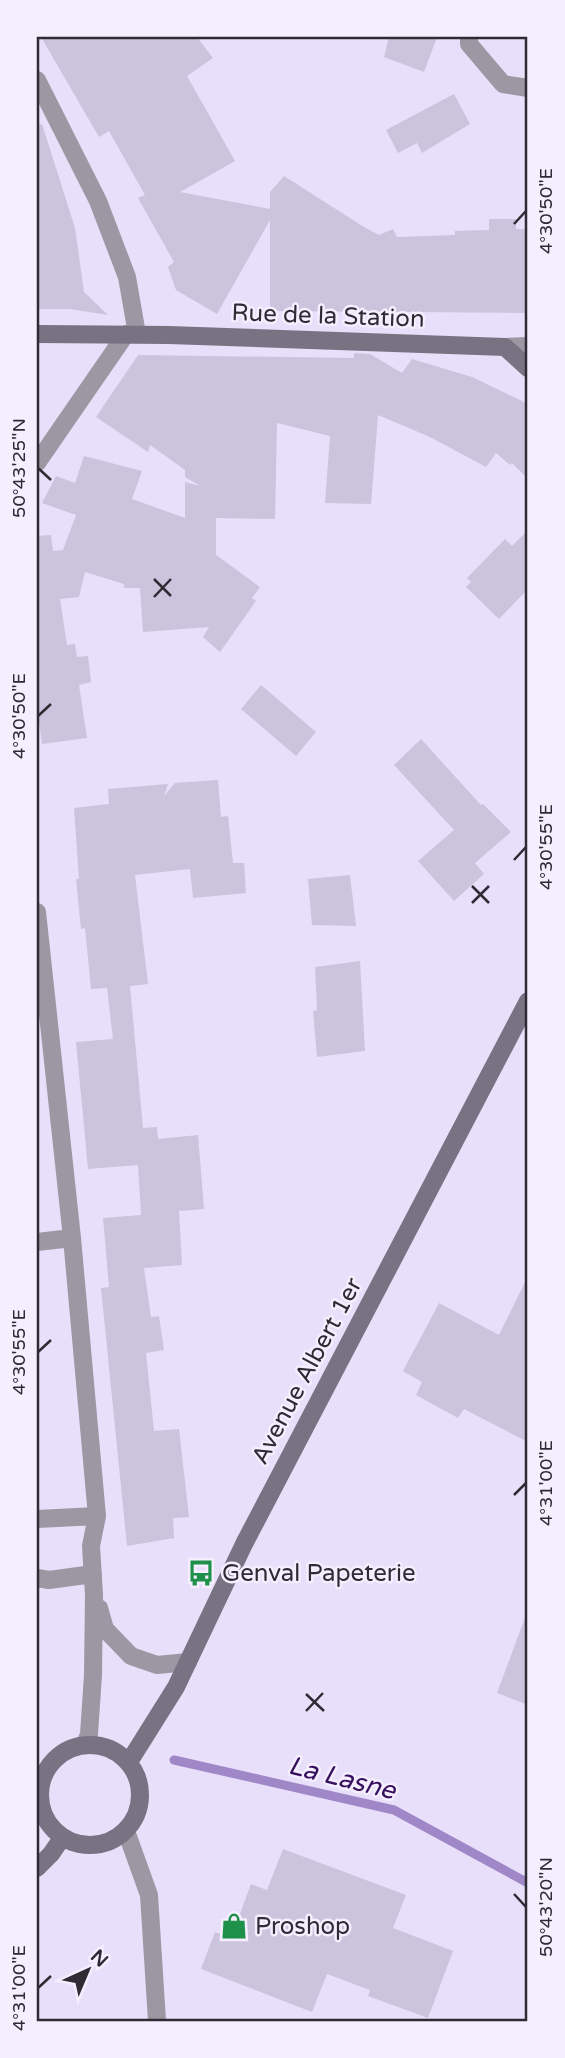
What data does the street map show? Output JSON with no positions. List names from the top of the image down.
{
  "streets": {
    "main road": ["Rue de la Station", "Avenue Albert 1er"]
  },
  "water": ["La Lasne"],
  "places": {
    "bus stop": ["Genval Papeterie"],
    "shop": ["Proshop"]
  },
  "north": "top right",
  "coordinates": [
    "4°30'50\"E",
    "50°43'25\"N",
    "4°30'55\"E",
    "4°31'00\"E",
    "50°43'20\"N"
  ]
}
